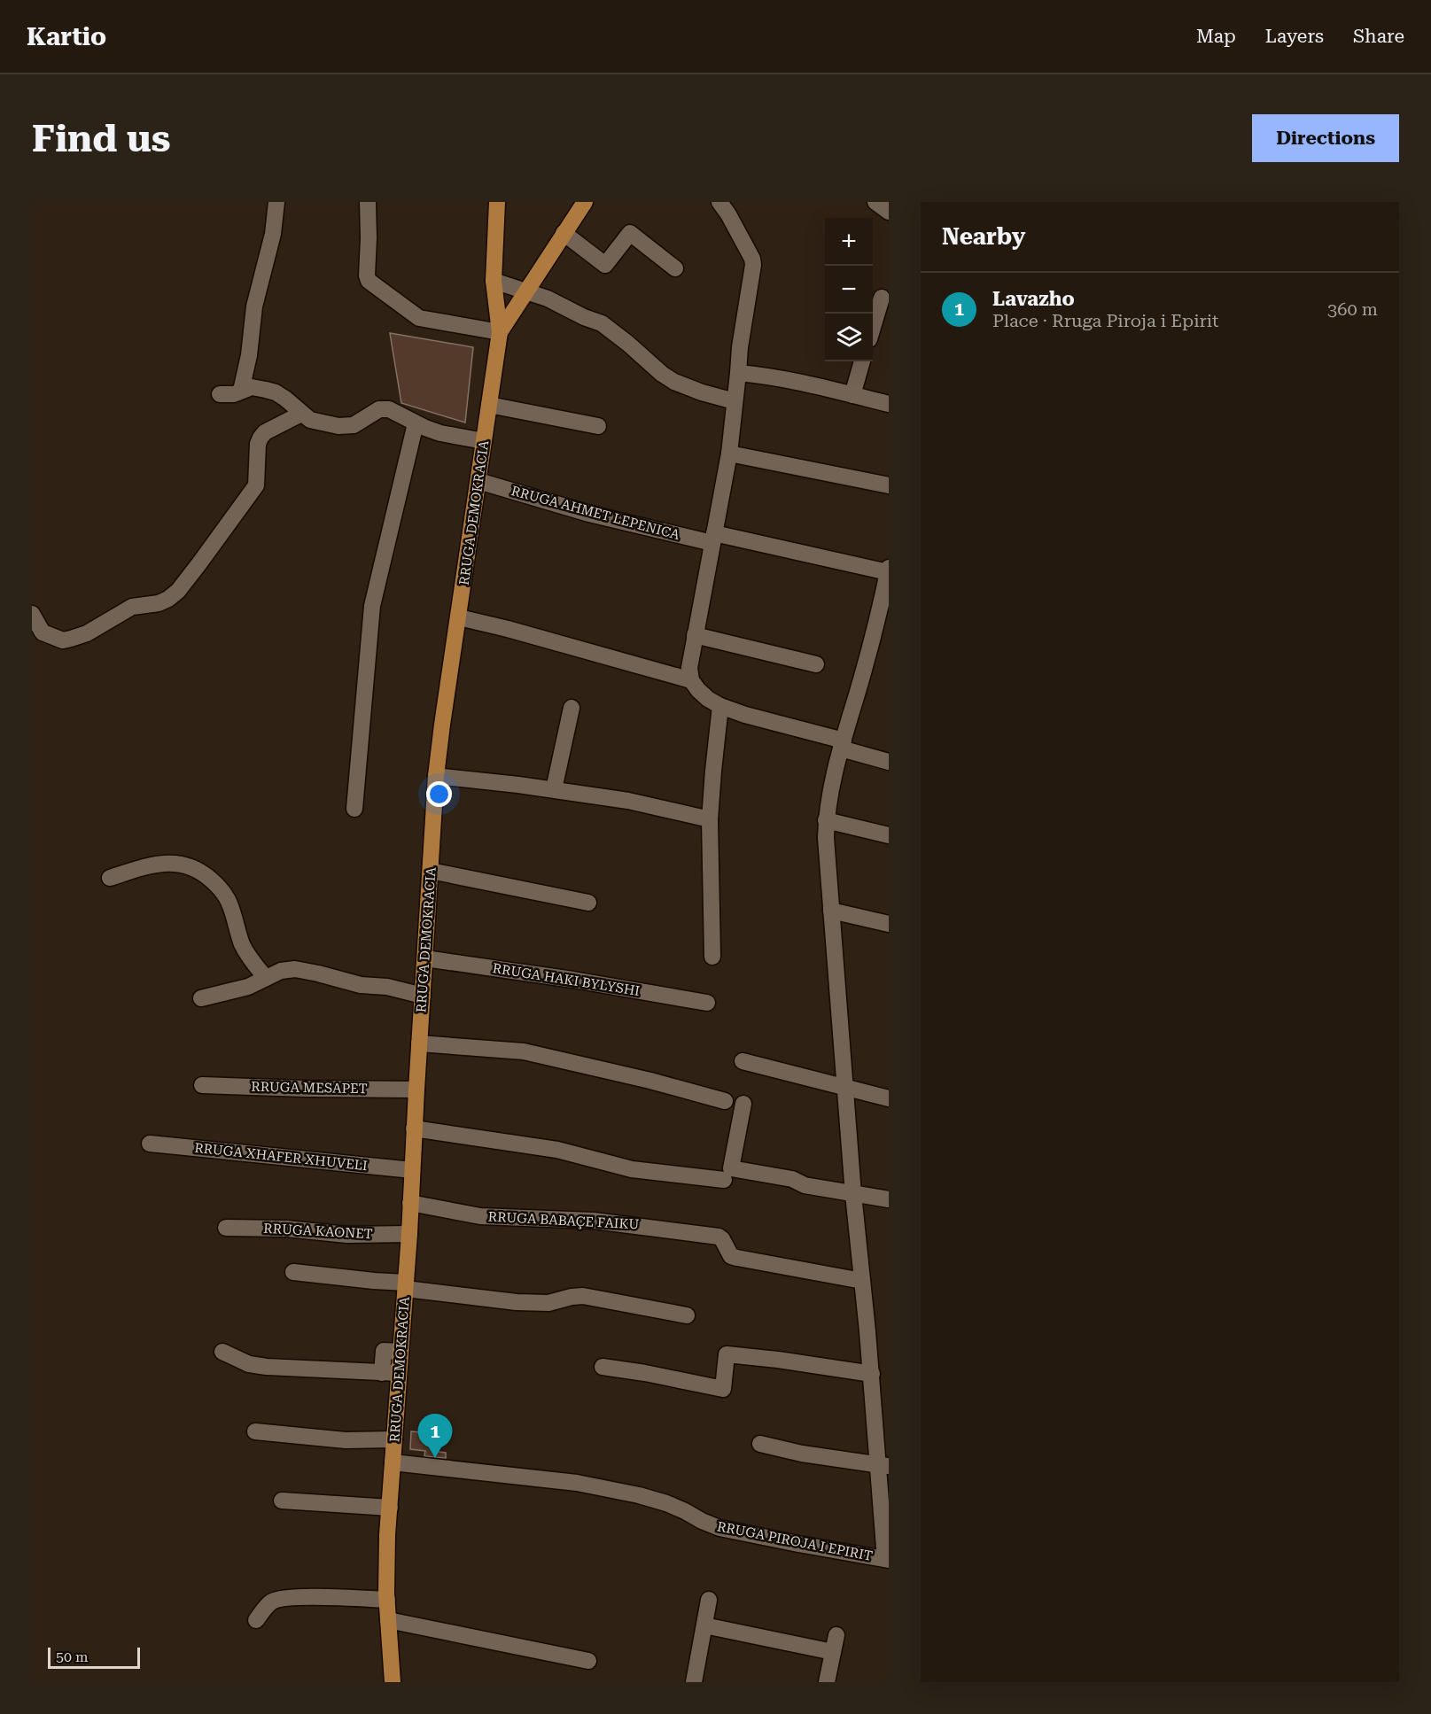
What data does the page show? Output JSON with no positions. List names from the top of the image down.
{
  "streets": {
    "main road": ["RRUGA DEMOKRACIA"],
    "street": [
      "RRUGA AHMET LEPENICA",
      "RRUGA HAKI BYLYSHI",
      "RRUGA MESAPET",
      "RRUGA XHAFER XHUVELI",
      "RRUGA BABAÇE FAIKU",
      "RRUGA KAONET",
      "RRUGA PIROJA I EPIRIT"
    ]
  },
  "crossings": [
    ["RRUGA DEMOKRACIA", "RRUGA AHMET LEPENICA"],
    ["RRUGA DEMOKRACIA", "RRUGA HAKI BYLYSHI"],
    ["RRUGA DEMOKRACIA", "RRUGA MESAPET"],
    ["RRUGA DEMOKRACIA", "RRUGA XHAFER XHUVELI"],
    ["RRUGA DEMOKRACIA", "RRUGA BABAÇE FAIKU"],
    ["RRUGA DEMOKRACIA", "RRUGA KAONET"],
    ["RRUGA DEMOKRACIA", "RRUGA PIROJA I EPIRIT"]
  ],
  "scale_bar": "50 m",
  "page": {
    "header": "Kartio",
    "nav": ["Map", "Layers", "Share"],
    "buttons": "Directions",
    "title": "Find us",
    "heading": "Nearby",
    "map_buttons": ["+", "−"],
    "list": [
      {
        "mark": "1",
        "name": "Lavazho",
        "note": "Place · Rruga Piroja i Epirit",
        "value": "360 m"
      }
    ],
    "pins": "1",
    "scale": "50 m"
  }
}
